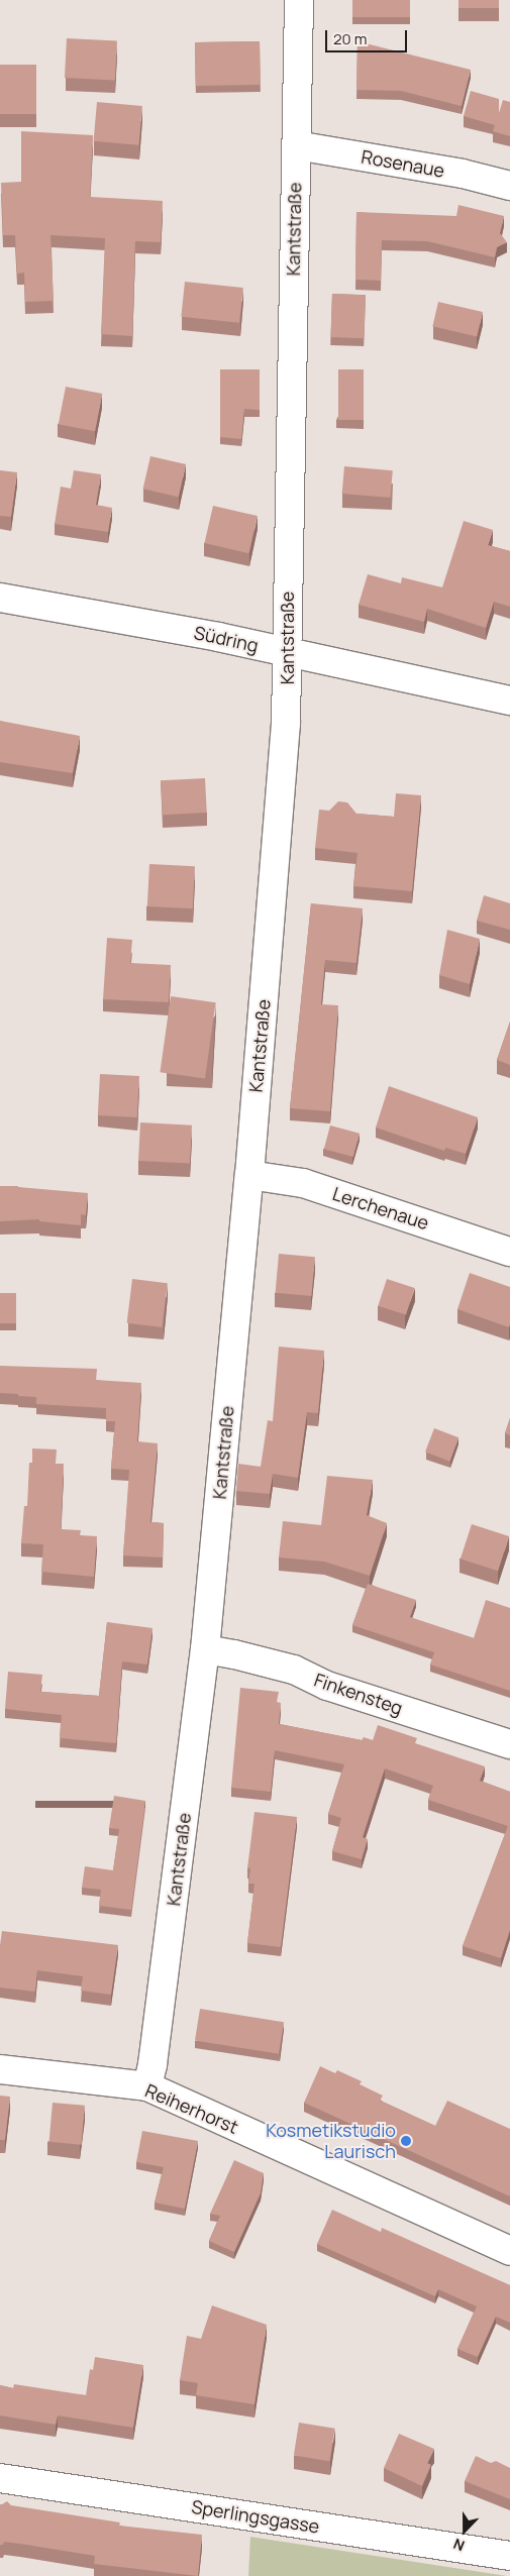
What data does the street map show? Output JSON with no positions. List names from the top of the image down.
{
  "streets": {
    "street": [
      "Rosenaue",
      "Kantstraße",
      "Südring",
      "Lerchenaue",
      "Finkensteg",
      "Reiherhorst",
      "Sperlingsgasse"
    ]
  },
  "crossings": [
    ["Rosenaue", "Kantstraße"],
    ["Kantstraße", "Südring"],
    ["Kantstraße", "Lerchenaue"],
    ["Kantstraße", "Finkensteg"],
    ["Kantstraße", "Reiherhorst"]
  ],
  "places": ["Kosmetikstudio Laurisch"],
  "scale_bar": "20 m",
  "north": "bottom"
}
